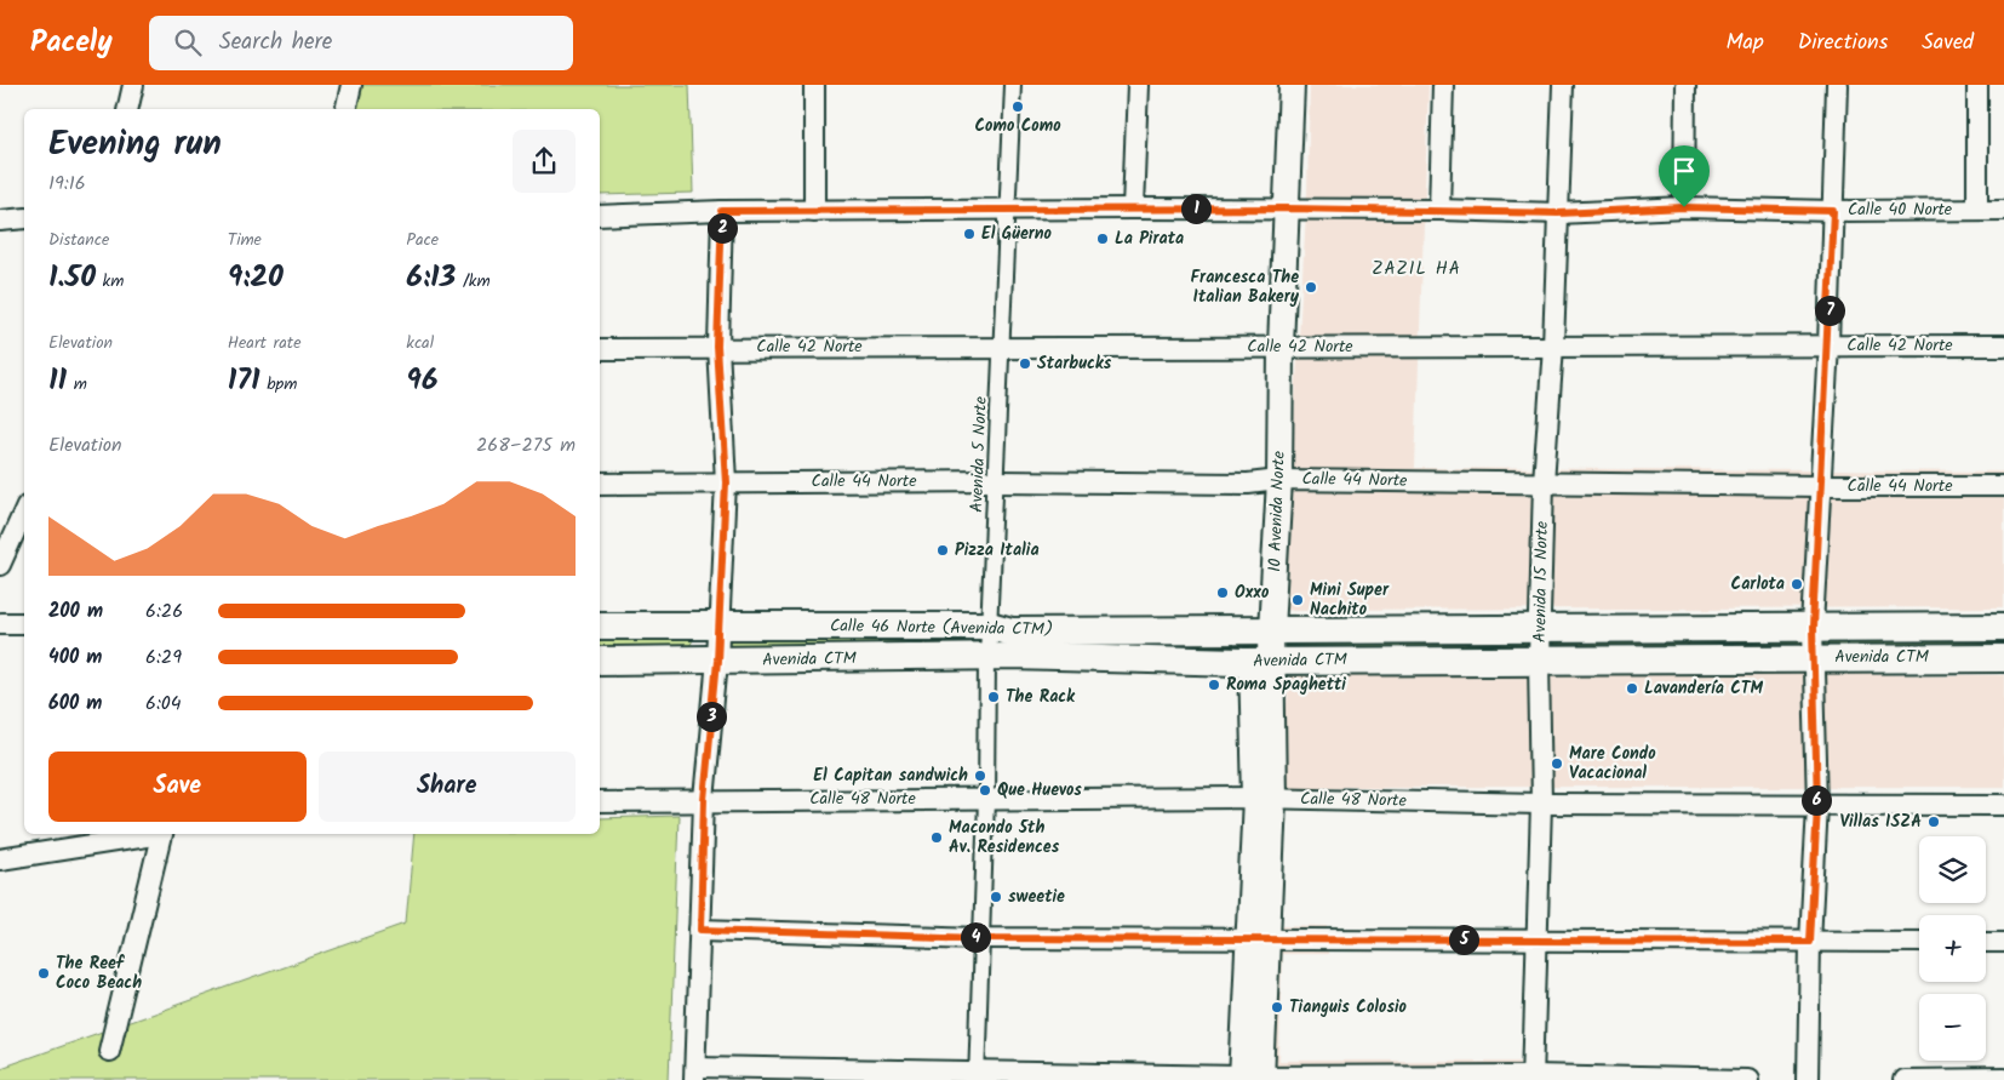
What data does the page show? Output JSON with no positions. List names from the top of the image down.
{
  "streets": {
    "main road": ["Calle 46 Norte (Avenida CTM)", "Avenida CTM"],
    "street": [
      "Calle 40 Norte",
      "Calle 42 Norte",
      "Avenida 5 Norte",
      "Calle 44 Norte",
      "10 Avenida Norte",
      "Avenida 15 Norte",
      "Calle 48 Norte"
    ]
  },
  "crossings": [
    ["Calle 40 Norte", "Avenida 5 Norte"],
    ["Calle 40 Norte", "10 Avenida Norte"],
    ["Calle 40 Norte", "Avenida 15 Norte"],
    ["Calle 42 Norte", "Avenida 5 Norte"],
    ["Calle 42 Norte", "10 Avenida Norte"],
    ["Calle 42 Norte", "Avenida 15 Norte"],
    ["Avenida 5 Norte", "Calle 44 Norte"],
    ["Avenida 5 Norte", "Calle 46 Norte (Avenida CTM)"],
    ["Avenida 5 Norte", "Avenida CTM"],
    ["Avenida 5 Norte", "Calle 48 Norte"],
    ["Calle 44 Norte", "10 Avenida Norte"],
    ["Calle 44 Norte", "Avenida 15 Norte"],
    ["10 Avenida Norte", "Calle 46 Norte (Avenida CTM)"],
    ["10 Avenida Norte", "Avenida CTM"],
    ["10 Avenida Norte", "Calle 48 Norte"],
    ["Avenida 15 Norte", "Avenida CTM"],
    ["Avenida 15 Norte", "Calle 48 Norte"],
    ["Calle 46 Norte (Avenida CTM)", "Avenida CTM"]
  ],
  "districts": ["ZAZIL HA"],
  "places": [
    "Como Como",
    "El Güerno",
    "La Pirata",
    "Francesca The Italian Bakery",
    "Starbucks",
    "Pizza Italia",
    "Carlota",
    "Oxxo",
    "Mini Super Nachito",
    "Roma Spaghetti",
    "Lavandería CTM",
    "The Rack",
    "Mare Condo Vacacional",
    "El Capitan sandwich",
    "Que Huevos",
    "Villas ISZA",
    "Macondo 5th Av. Residences",
    "sweetie",
    "The Reef Coco Beach",
    "Tianguis Colosio"
  ],
  "page": {
    "header": "Pacely",
    "search": "Search here",
    "nav": ["Map", "Directions", "Saved"],
    "heading": ["Evening run", "19:16"],
    "pins": [
      "1",
      "2",
      "7",
      "3",
      "6",
      "4",
      "5"
    ],
    "stats": [
      ["Distance", "1.50 km"],
      ["Time", "9:20"],
      ["Pace", "6:13 /km"],
      ["Elevation", "11 m"],
      ["Heart rate", "171 bpm"],
      ["kcal", "96"]
    ],
    "chart": ["Elevation", "268–275 m"],
    "list": [
      {
        "name": "200 m",
        "note": "6:26"
      },
      {
        "name": "400 m",
        "note": "6:29"
      },
      {
        "name": "600 m",
        "note": "6:04"
      }
    ],
    "buttons": ["Save", "Share"],
    "map_buttons": ["+", "−"]
  }
}
